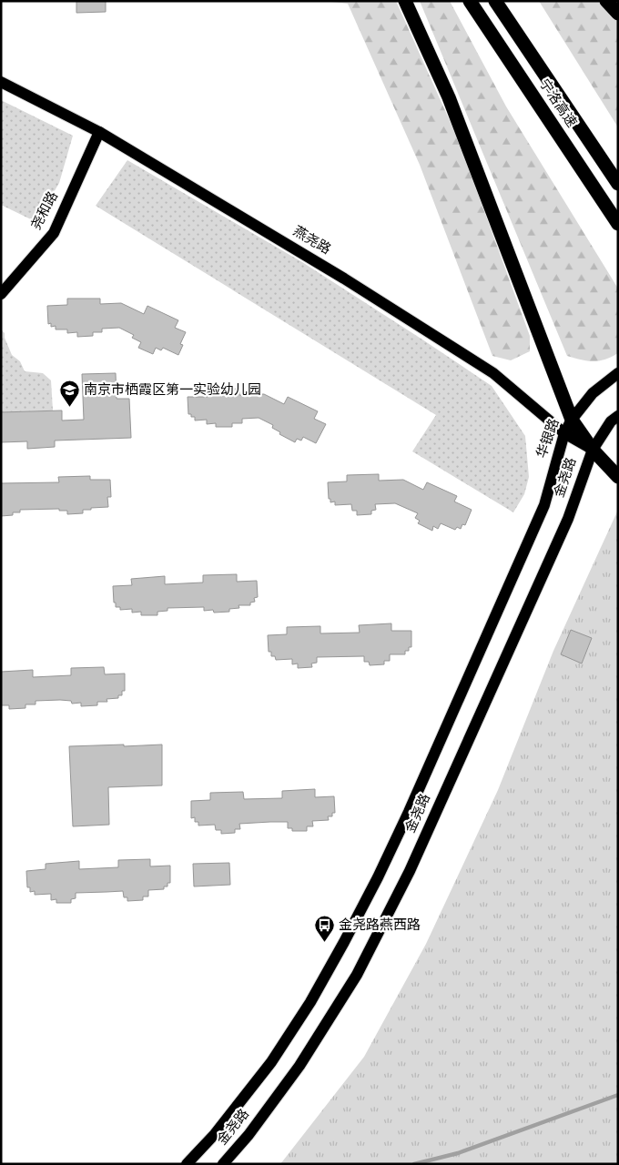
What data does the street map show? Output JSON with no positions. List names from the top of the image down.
{
  "streets": {
    "highway": ["宁洛高速"],
    "main road": [
      "尧和路",
      "燕尧路",
      "华银路",
      "金尧路"
    ]
  },
  "crossings": [
    ["尧和路", "燕尧路"],
    ["燕尧路", "华银路"],
    ["燕尧路", "金尧路"],
    ["华银路", "金尧路"]
  ],
  "places": {
    "school or university": ["南京市栖霞区第一实验幼儿园"],
    "bus stop": ["金尧路·燕西路"]
  }
}
